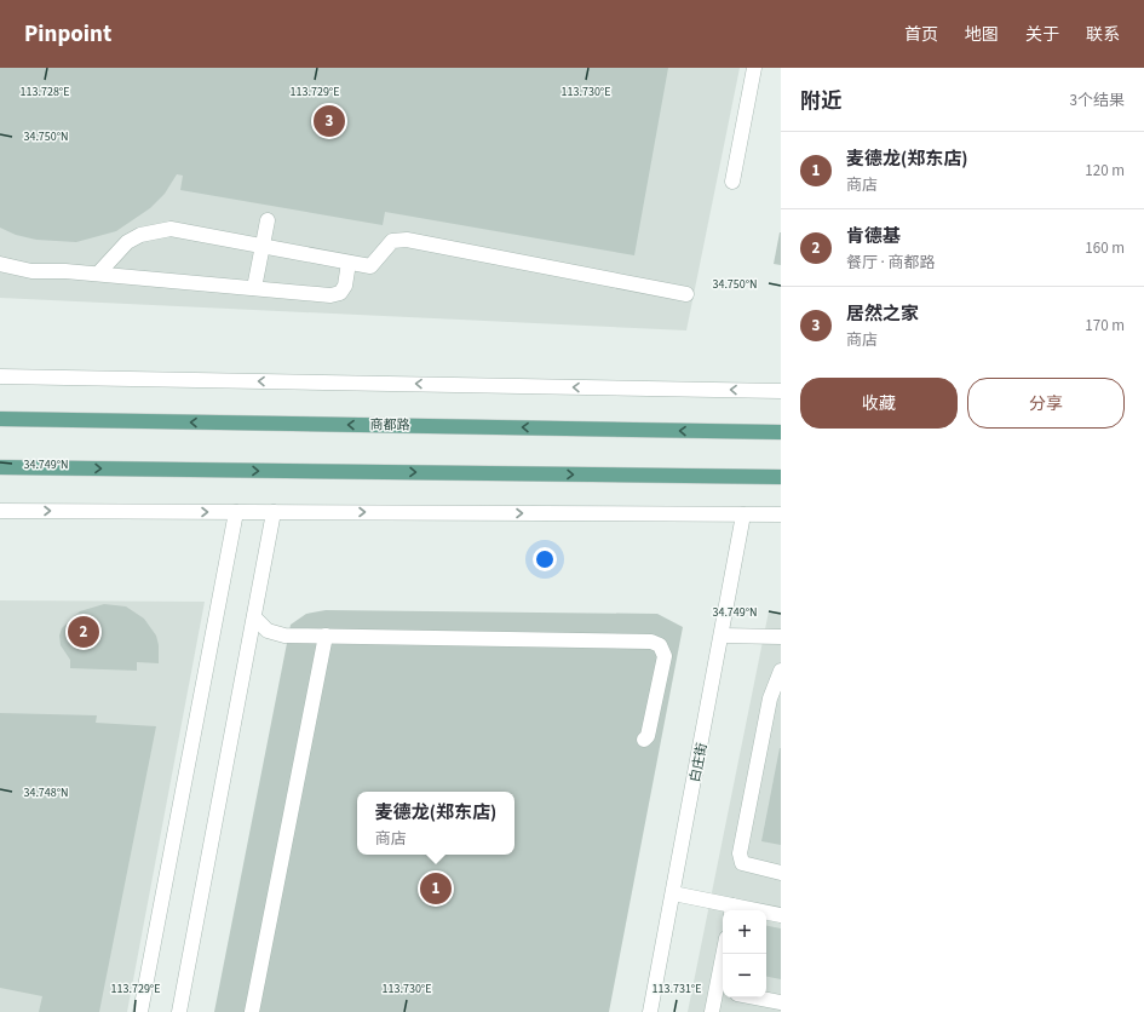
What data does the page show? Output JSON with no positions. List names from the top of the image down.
{
  "streets": {
    "main road": ["商都路"],
    "street": ["白庄街"]
  },
  "page": {
    "header": "Pinpoint",
    "nav": [
      "首页",
      "地图",
      "关于",
      "联系"
    ],
    "heading": ["附近", "3个结果"],
    "pins": ["3", "2", "1"],
    "list": [
      {
        "mark": "1",
        "name": "麦德龙(郑东店)",
        "note": "商店",
        "value": "120 m"
      },
      {
        "mark": "2",
        "name": "肯德基",
        "note": "餐厅 · 商都路",
        "value": "160 m"
      },
      {
        "mark": "3",
        "name": "居然之家",
        "note": "商店",
        "value": "170 m"
      }
    ],
    "buttons": ["收藏", "分享"],
    "popup": ["麦德龙(郑东店)", "商店"],
    "map_buttons": ["+", "−"]
  },
  "coordinates": [
    "113.728°E",
    "113.729°E",
    "113.730°E",
    "34.750°N",
    "34.749°N",
    "34.748°N",
    "113.731°E"
  ]
}
